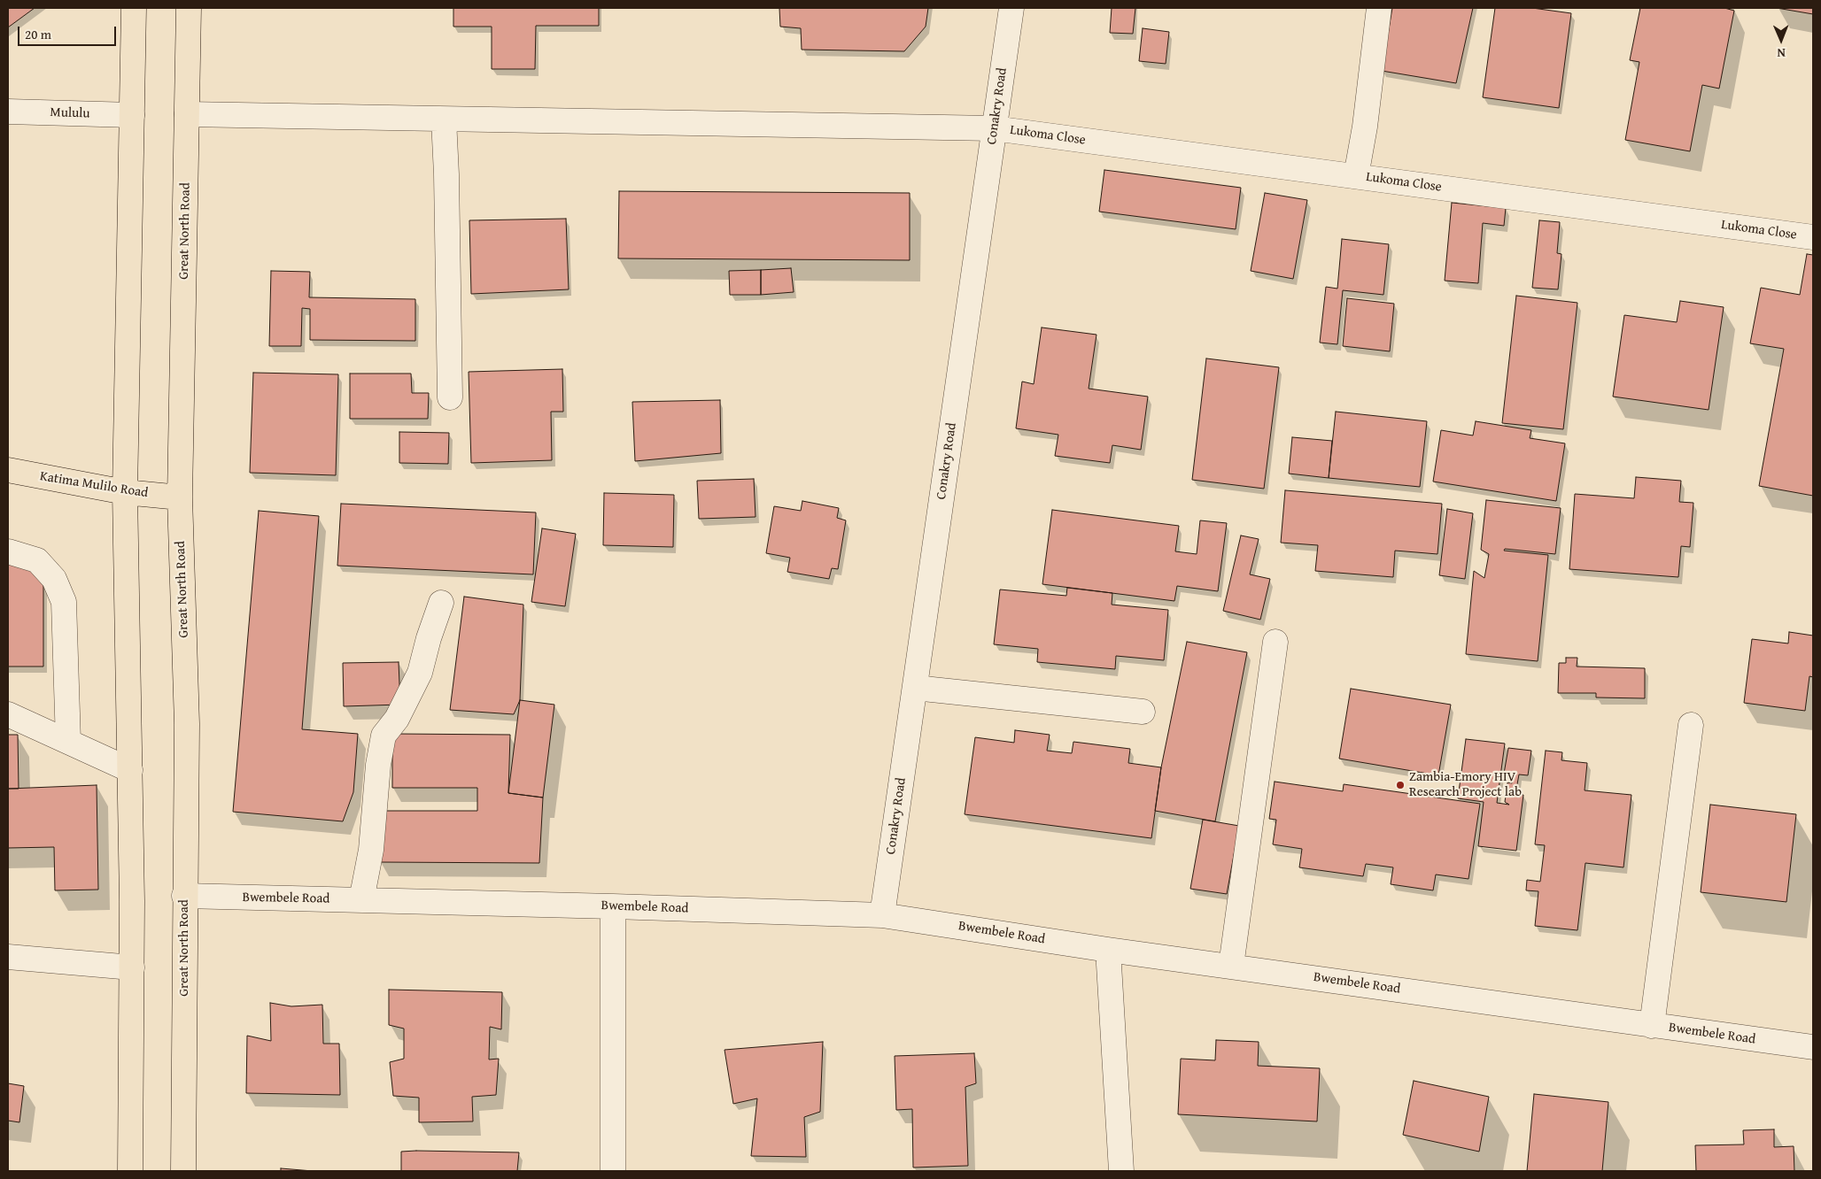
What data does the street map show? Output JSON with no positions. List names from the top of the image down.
{
  "streets": {
    "main road": ["Great North Road", "Katima Mulilo Road"],
    "street": [
      "Conakry Road",
      "Mululu",
      "Lukoma Close",
      "Bwembele Road"
    ]
  },
  "crossings": [
    ["Conakry Road", "Lukoma Close"],
    ["Conakry Road", "Bwembele Road"],
    ["Lukoma Close", "Great North Road"],
    ["Great North Road", "Katima Mulilo Road"],
    ["Great North Road", "Bwembele Road"]
  ],
  "places": ["Zambia-Emory HIV Research Project lab"],
  "scale_bar": "20 m",
  "north": "bottom"
}
